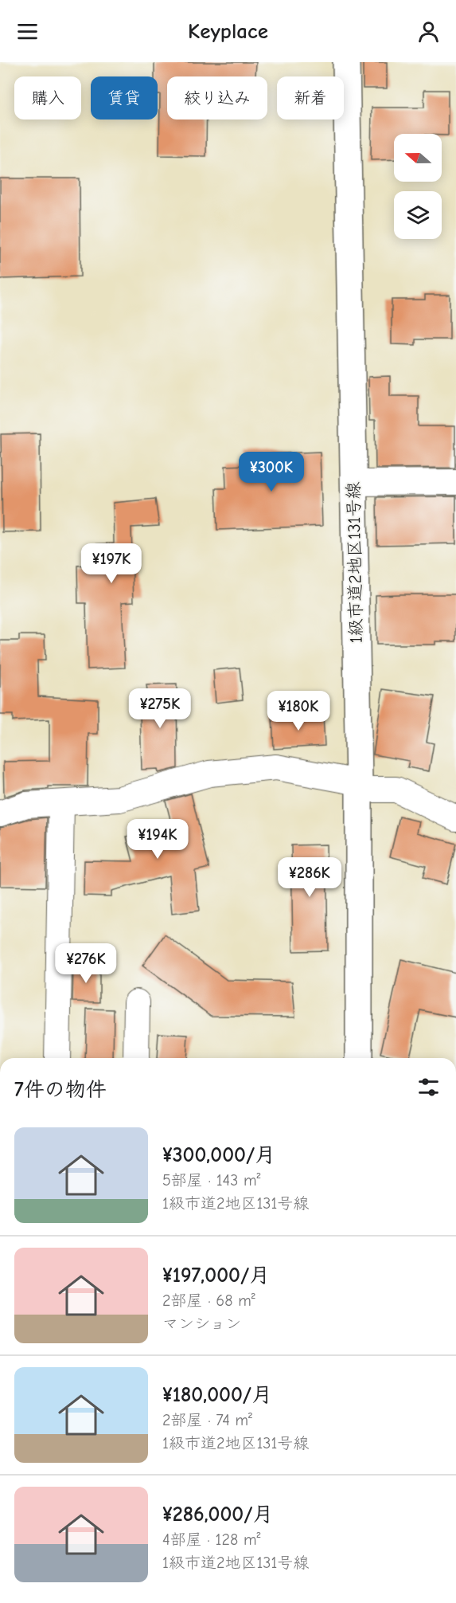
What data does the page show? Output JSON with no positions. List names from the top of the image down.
{
  "streets": {
    "street": ["1級市道2地区131号線"]
  },
  "north": "left",
  "page": {
    "header": "Keyplace",
    "chip": [
      "購入",
      "賃貸",
      "絞り込み",
      "新着"
    ],
    "price": [
      "¥300K",
      "¥197K",
      "¥275K",
      "¥180K",
      "¥194K",
      "¥286K",
      "¥276K"
    ],
    "heading": "7件の物件",
    "list": [
      {
        "name": "¥300,000/月",
        "note": "5部屋 · 143 m² · 1級市道2地区131号線"
      },
      {
        "name": "¥197,000/月",
        "note": "2部屋 · 68 m² · マンション"
      },
      {
        "name": "¥180,000/月",
        "note": "2部屋 · 74 m² · 1級市道2地区131号線"
      },
      {
        "name": "¥286,000/月",
        "note": "4部屋 · 128 m² · 1級市道2地区131号線"
      }
    ]
  }
}
